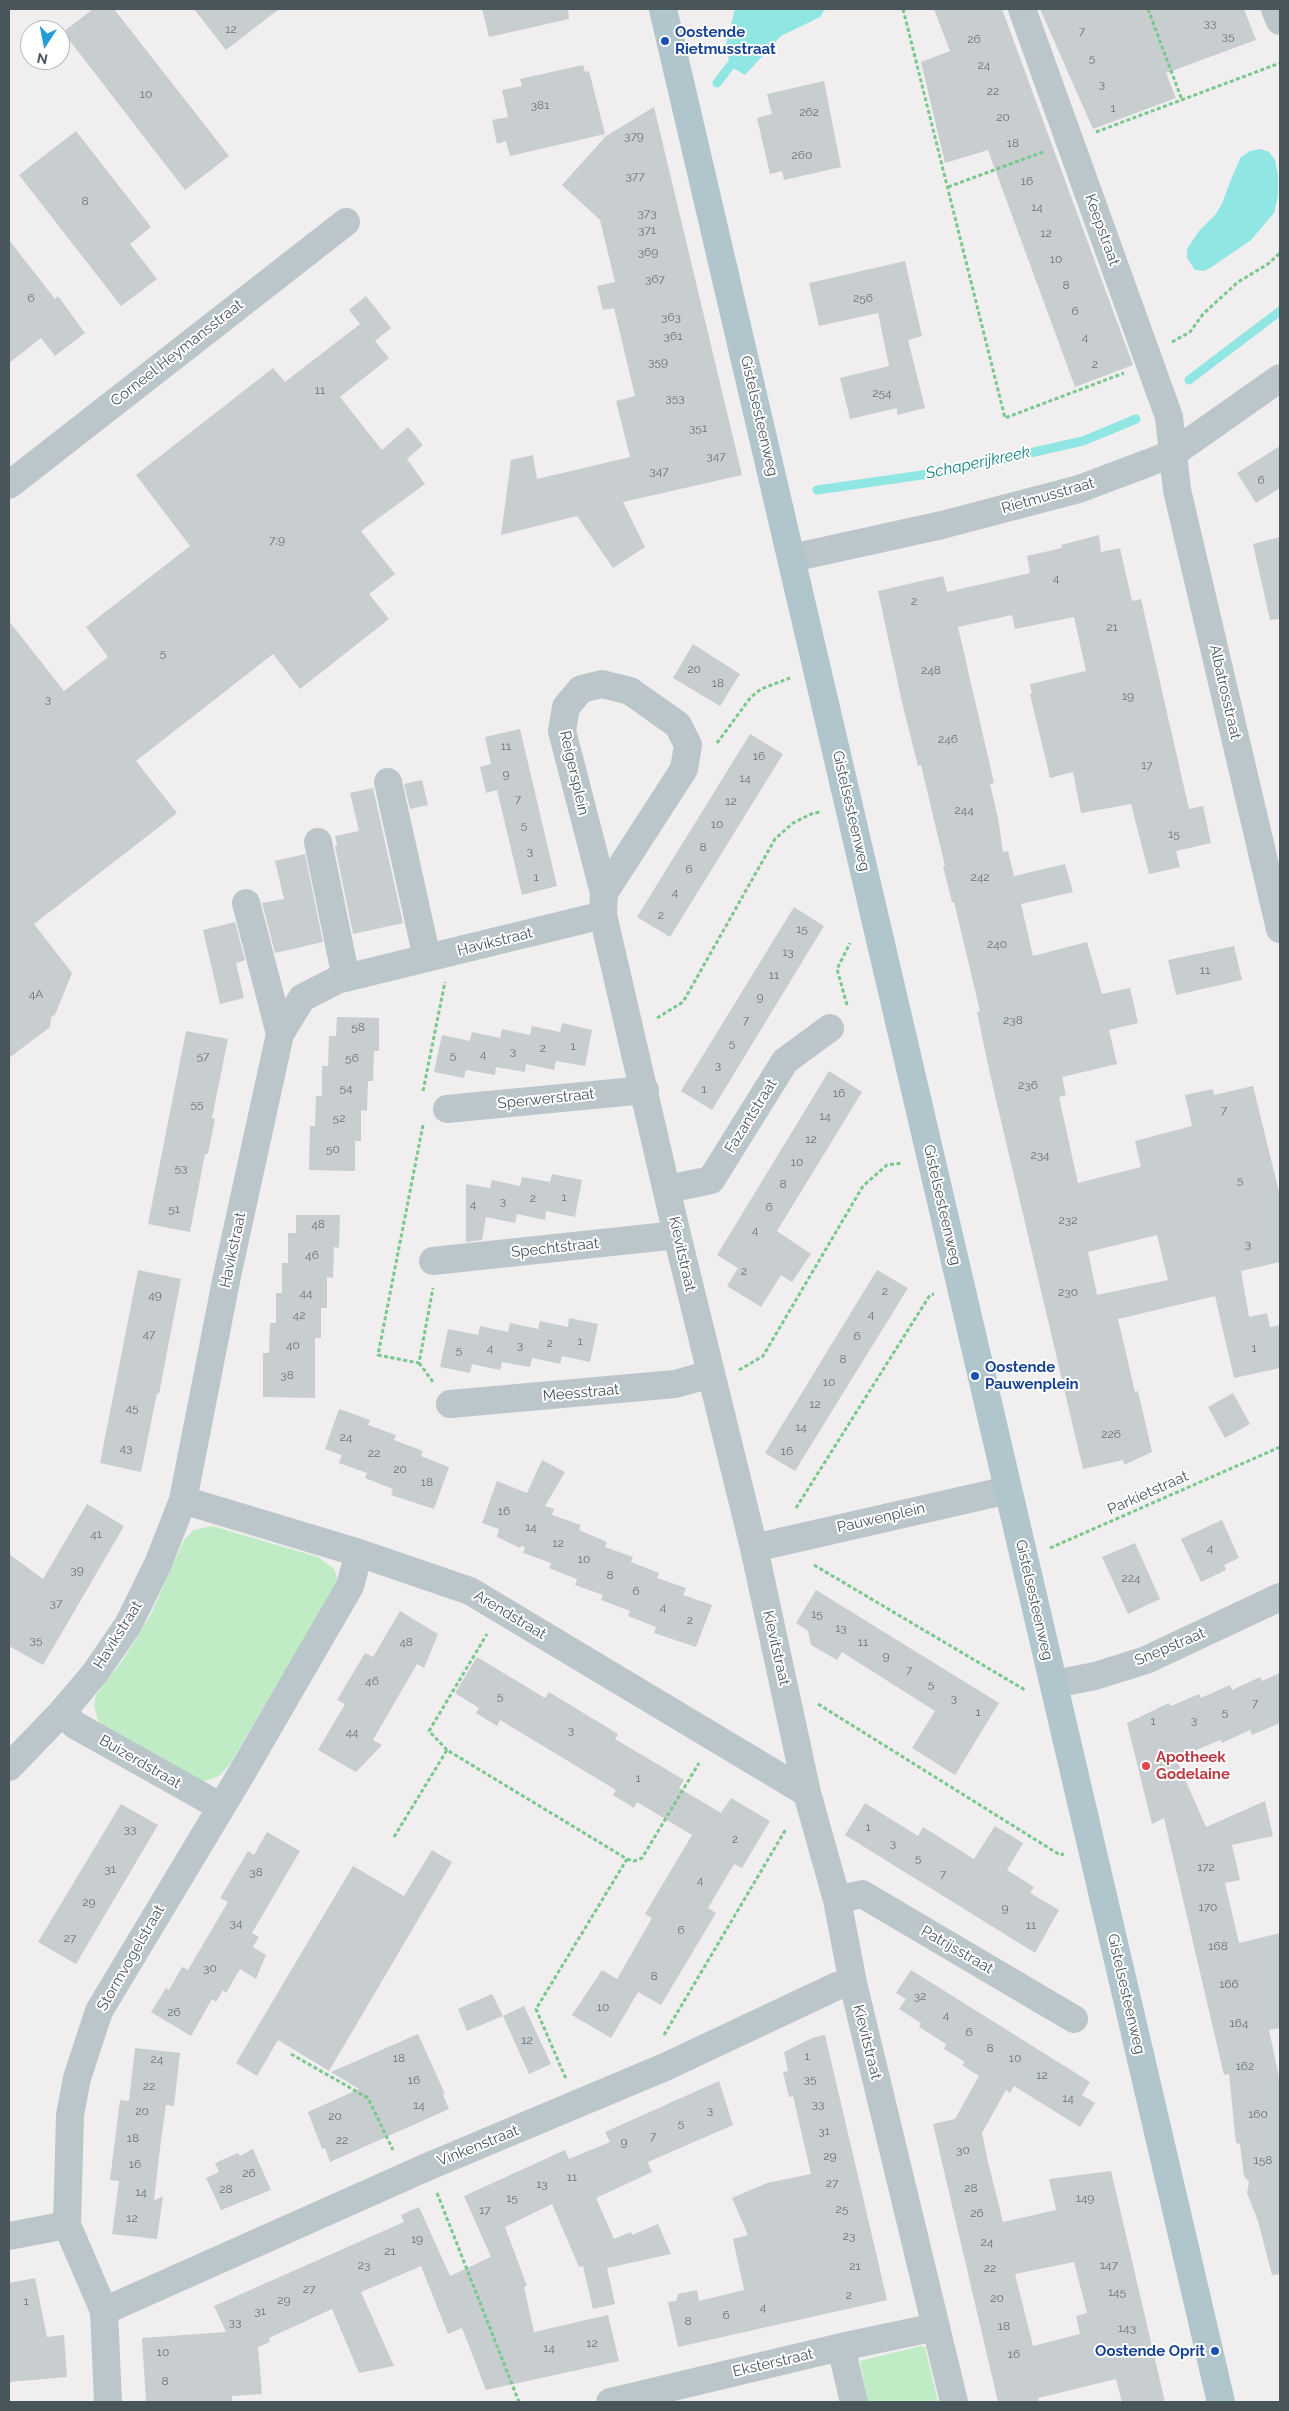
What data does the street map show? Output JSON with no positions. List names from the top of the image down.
{
  "streets": {
    "main road": ["Gistelsesteenweg"],
    "street": [
      "Keepstraat",
      "Corneel Heymansstraat",
      "Rietmusstraat",
      "Albatrosstraat",
      "Reigersplein",
      "Havikstraat",
      "Sperwerstraat",
      "Fazantstraat",
      "Spechtstraat",
      "Kievitstraat",
      "Meesstraat",
      "Pauwenplein",
      "Arendstraat",
      "Snepstraat",
      "Buizerdstraat",
      "Patrijsstraat",
      "Stormvogelstraat",
      "Vinkenstraat",
      "Eksterstraat"
    ],
    "path": ["Parkietstraat"]
  },
  "crossings": [
    ["Keepstraat", "Rietmusstraat"],
    ["Keepstraat", "Albatrosstraat"],
    ["Gistelsesteenweg", "Rietmusstraat"],
    ["Gistelsesteenweg", "Parkietstraat"],
    ["Gistelsesteenweg", "Pauwenplein"],
    ["Gistelsesteenweg", "Snepstraat"],
    ["Rietmusstraat", "Albatrosstraat"],
    ["Reigersplein", "Havikstraat"],
    ["Reigersplein", "Kievitstraat"],
    ["Havikstraat", "Kievitstraat"],
    ["Havikstraat", "Arendstraat"],
    ["Havikstraat", "Buizerdstraat"],
    ["Sperwerstraat", "Kievitstraat"],
    ["Fazantstraat", "Kievitstraat"],
    ["Spechtstraat", "Kievitstraat"],
    ["Kievitstraat", "Meesstraat"],
    ["Kievitstraat", "Pauwenplein"],
    ["Kievitstraat", "Arendstraat"],
    ["Kievitstraat", "Patrijsstraat"],
    ["Kievitstraat", "Vinkenstraat"],
    ["Kievitstraat", "Eksterstraat"],
    ["Arendstraat", "Stormvogelstraat"],
    ["Buizerdstraat", "Stormvogelstraat"],
    ["Stormvogelstraat", "Vinkenstraat"]
  ],
  "water": ["Schaperijkreek"],
  "places": [
    "Oostende Rietmusstraat",
    "Oostende Pauwenplein",
    "Apotheek Godelaine",
    "Oostende Oprit"
  ],
  "house_numbers": [
    "33",
    "12",
    "7",
    "35",
    "26",
    "5",
    "24",
    "3",
    "22",
    "10",
    "381",
    "1",
    "262",
    "20",
    "379",
    "18",
    "260",
    "377",
    "16",
    "8",
    "14",
    "373",
    "371",
    "12",
    "369",
    "10",
    "367",
    "8",
    "6",
    "256",
    "6",
    "363",
    "361",
    "4",
    "359",
    "2",
    "11",
    "254",
    "353",
    "351",
    "347",
    "347",
    "6",
    "7;9",
    "4",
    "2",
    "21",
    "5",
    "20",
    "248",
    "18",
    "19",
    "3",
    "246",
    "11",
    "16",
    "17",
    "9",
    "14",
    "7",
    "12",
    "244",
    "10",
    "5",
    "15",
    "8",
    "3",
    "6",
    "1",
    "242",
    "4",
    "2",
    "15",
    "240",
    "13",
    "11",
    "11",
    "4A",
    "9",
    "7",
    "238",
    "58",
    "5",
    "1",
    "2",
    "3",
    "4",
    "5",
    "57",
    "56",
    "3",
    "236",
    "54",
    "1",
    "16",
    "55",
    "7",
    "14",
    "52",
    "12",
    "50",
    "234",
    "10",
    "53",
    "5",
    "8",
    "1",
    "2",
    "3",
    "4",
    "6",
    "51",
    "232",
    "48",
    "4",
    "3",
    "46",
    "2",
    "2",
    "230",
    "44",
    "49",
    "4",
    "42",
    "47",
    "6",
    "1",
    "2",
    "40",
    "3",
    "4",
    "1",
    "5",
    "8",
    "38",
    "10",
    "12",
    "45",
    "14",
    "226",
    "24",
    "43",
    "16",
    "22",
    "20",
    "18",
    "16",
    "14",
    "41",
    "12",
    "4",
    "10",
    "39",
    "8",
    "224",
    "6",
    "37",
    "4",
    "15",
    "2",
    "13",
    "35",
    "48",
    "11",
    "9",
    "7",
    "46",
    "5",
    "5",
    "3",
    "7",
    "1",
    "5",
    "3",
    "1",
    "3",
    "44",
    "1",
    "1",
    "33",
    "2",
    "3",
    "5",
    "172",
    "31",
    "38",
    "7",
    "4",
    "29",
    "170",
    "9",
    "34",
    "11",
    "6",
    "27",
    "168",
    "30",
    "8",
    "166",
    "32",
    "10",
    "26",
    "4",
    "164",
    "6",
    "12",
    "8",
    "1",
    "18",
    "10",
    "24",
    "162",
    "12",
    "35",
    "16",
    "22",
    "14",
    "33",
    "14",
    "3",
    "20",
    "160",
    "20",
    "5",
    "31",
    "7",
    "18",
    "22",
    "9",
    "30",
    "29",
    "158",
    "16",
    "26",
    "11",
    "27",
    "13",
    "28",
    "28",
    "14",
    "15",
    "149",
    "25",
    "17",
    "26",
    "12",
    "23",
    "19",
    "24",
    "21",
    "23",
    "147",
    "21",
    "22",
    "27",
    "145",
    "2",
    "20",
    "29",
    "1",
    "4",
    "31",
    "6",
    "8",
    "33",
    "18",
    "143",
    "12",
    "14",
    "10",
    "16",
    "8"
  ],
  "north": "bottom"
}
